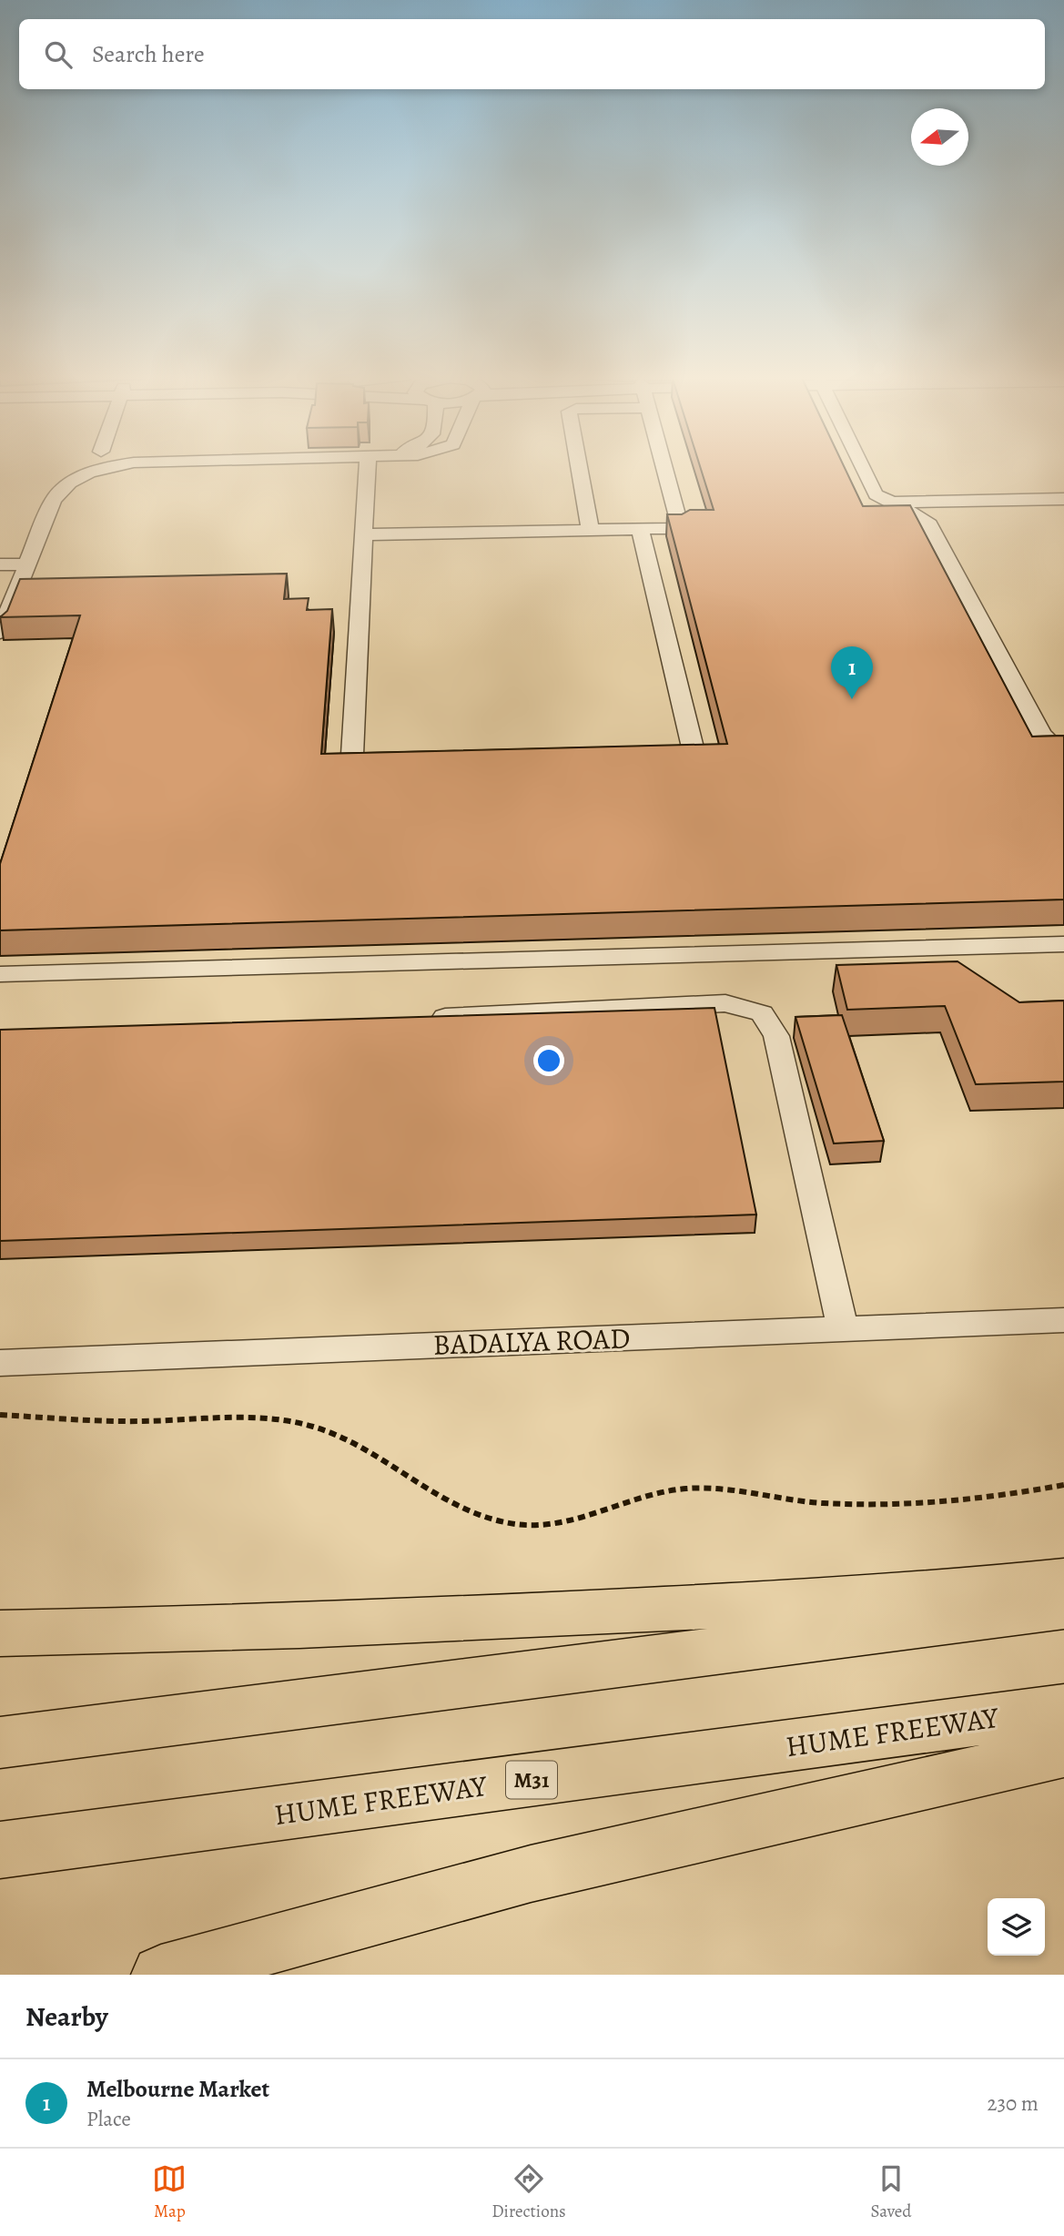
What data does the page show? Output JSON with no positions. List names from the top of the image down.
{
  "streets": {
    "highway": ["HUME FREEWAY", "M31"],
    "lane": ["BADALYA ROAD"]
  },
  "north": "left",
  "page": {
    "search": "Search here",
    "pins": "1",
    "heading": "Nearby",
    "list": [
      {
        "mark": "1",
        "name": "Melbourne Market",
        "note": "Place",
        "value": "230 m"
      }
    ],
    "nav": ["Map", "Directions", "Saved"]
  }
}
